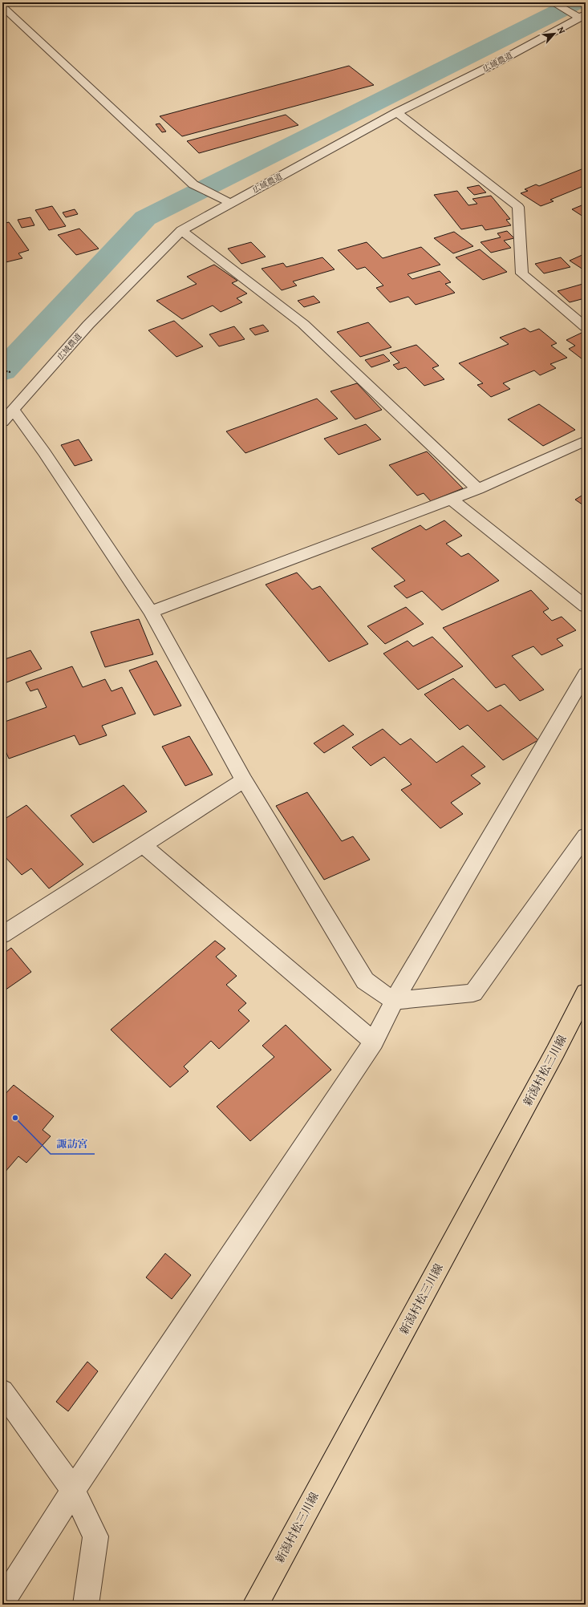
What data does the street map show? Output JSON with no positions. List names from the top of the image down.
{
  "streets": {
    "main road": ["新潟村松三川線"],
    "street": ["広域農道"]
  },
  "places": ["諏訪宮"],
  "north": "top right"
}
